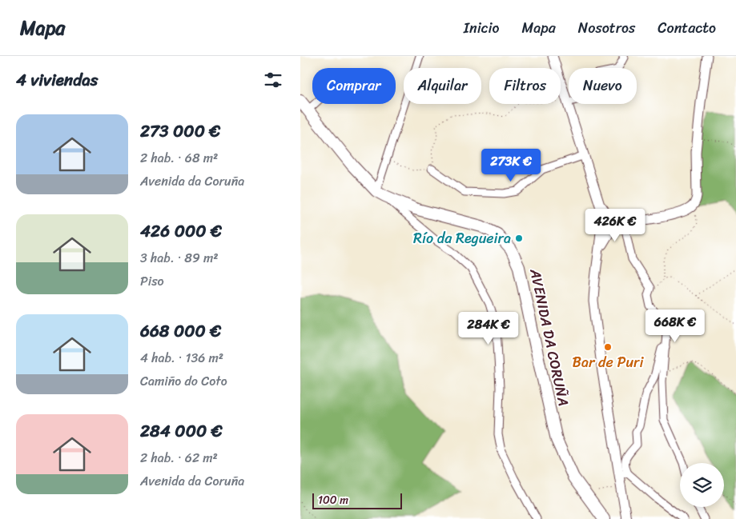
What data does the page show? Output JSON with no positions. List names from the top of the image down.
{
  "streets": {
    "main road": ["AVENIDA DA CORUÑA"]
  },
  "places": ["Río da Regueira", "Bar de Puri"],
  "scale_bar": "100 m",
  "page": {
    "header": "Mapa",
    "nav": [
      "Inicio",
      "Mapa",
      "Nosotros",
      "Contacto"
    ],
    "heading": "4 viviendas",
    "chip": [
      "Comprar",
      "Alquilar",
      "Filtros",
      "Nuevo"
    ],
    "list": [
      {
        "name": "273 000 €",
        "note": "2 hab. · 68 m² · Avenida da Coruña"
      },
      {
        "name": "426 000 €",
        "note": "3 hab. · 89 m² · Piso"
      },
      {
        "name": "668 000 €",
        "note": "4 hab. · 136 m² · Camiño do Coto"
      },
      {
        "name": "284 000 €",
        "note": "2 hab. · 62 m² · Avenida da Coruña"
      }
    ],
    "price": [
      "273K €",
      "426K €",
      "668K €",
      "284K €"
    ],
    "scale": "100 m"
  }
}
